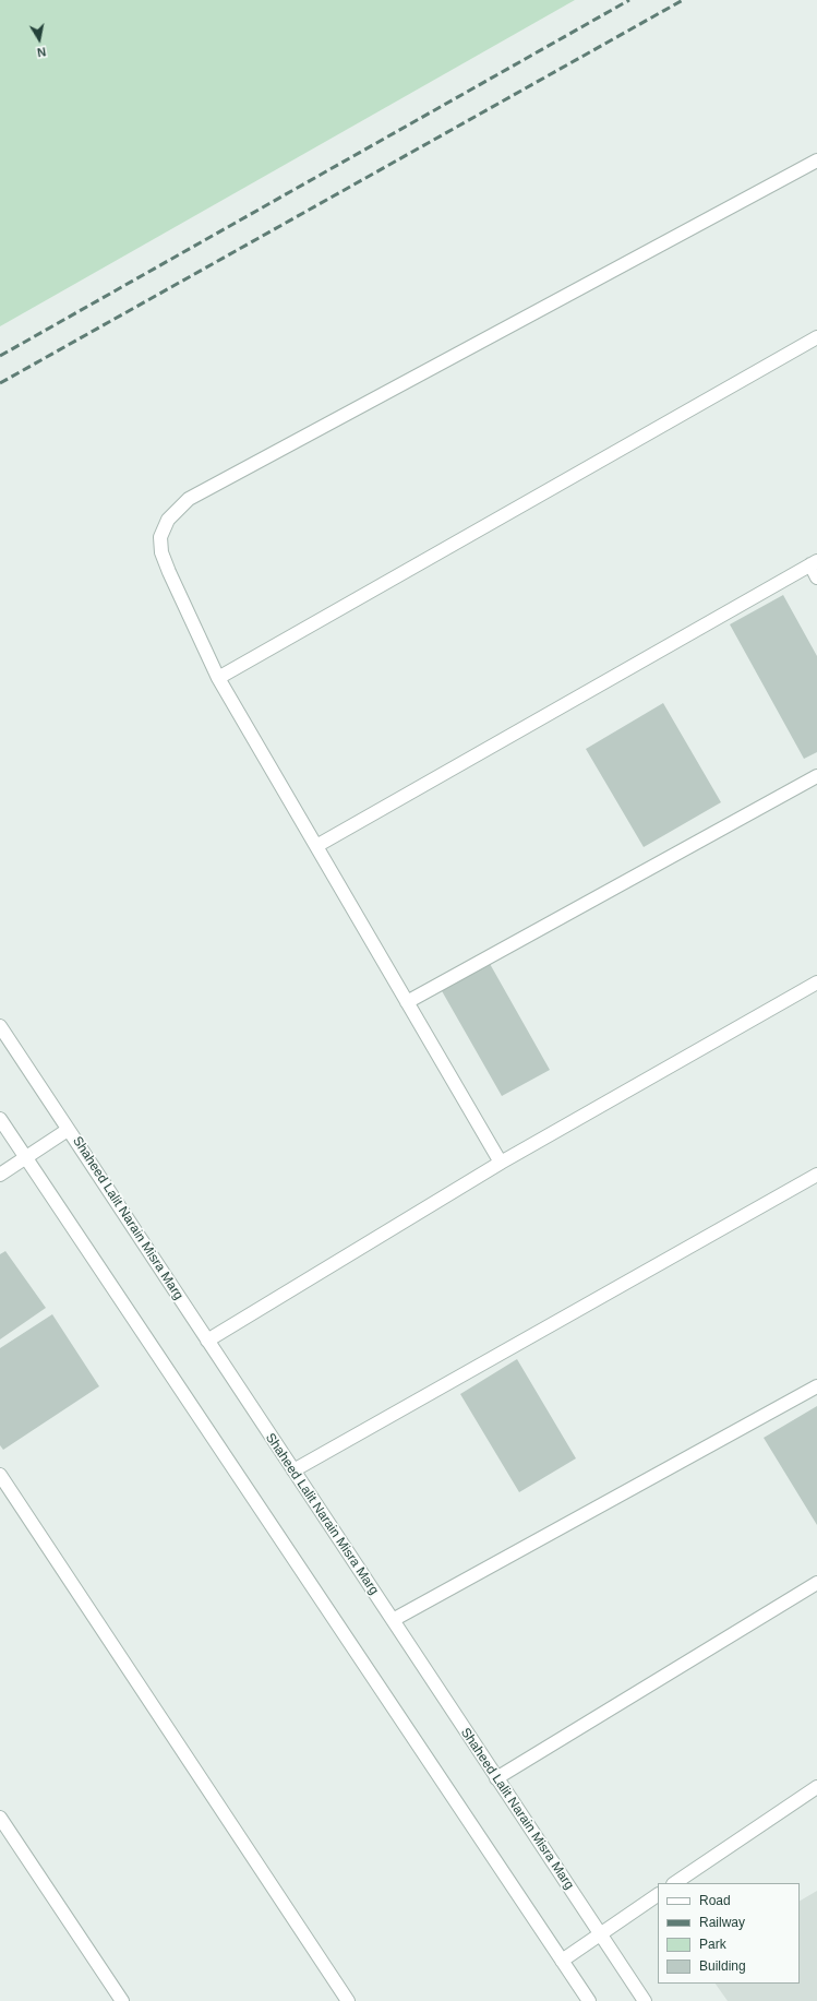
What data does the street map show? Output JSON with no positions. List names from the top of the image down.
{
  "streets": {
    "street": ["Shaheed Lalit Narain Misra Marg"]
  },
  "legend": [
    "Road",
    "Railway",
    "Park",
    "Building"
  ],
  "north": "bottom"
}
